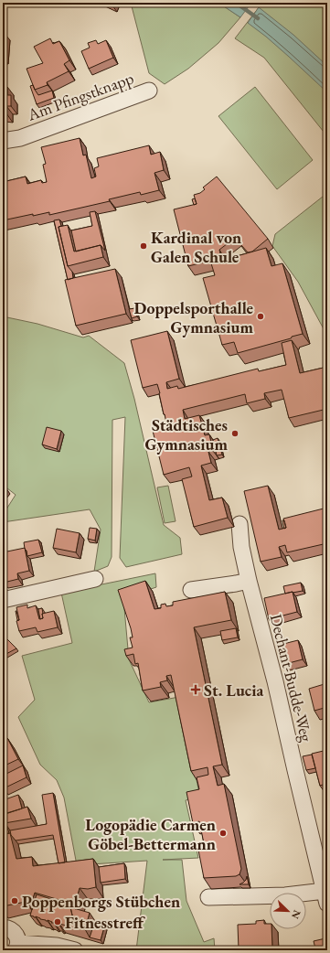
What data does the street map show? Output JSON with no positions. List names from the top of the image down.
{
  "streets": {
    "street": ["Am Pfingstknapp", "Dechant-Budde-Weg"]
  },
  "places": {
    "other": [
      "Kardinal von Galen Schule",
      "Doppelsporthalle Gymnasium",
      "Städtisches Gymnasium",
      "Logopädie Carmen Göbel-Bettermann",
      "Poppenborgs Stübchen",
      "Fitnesstreff"
    ],
    "health": ["St. Lucia"]
  },
  "north": "bottom right"
}
